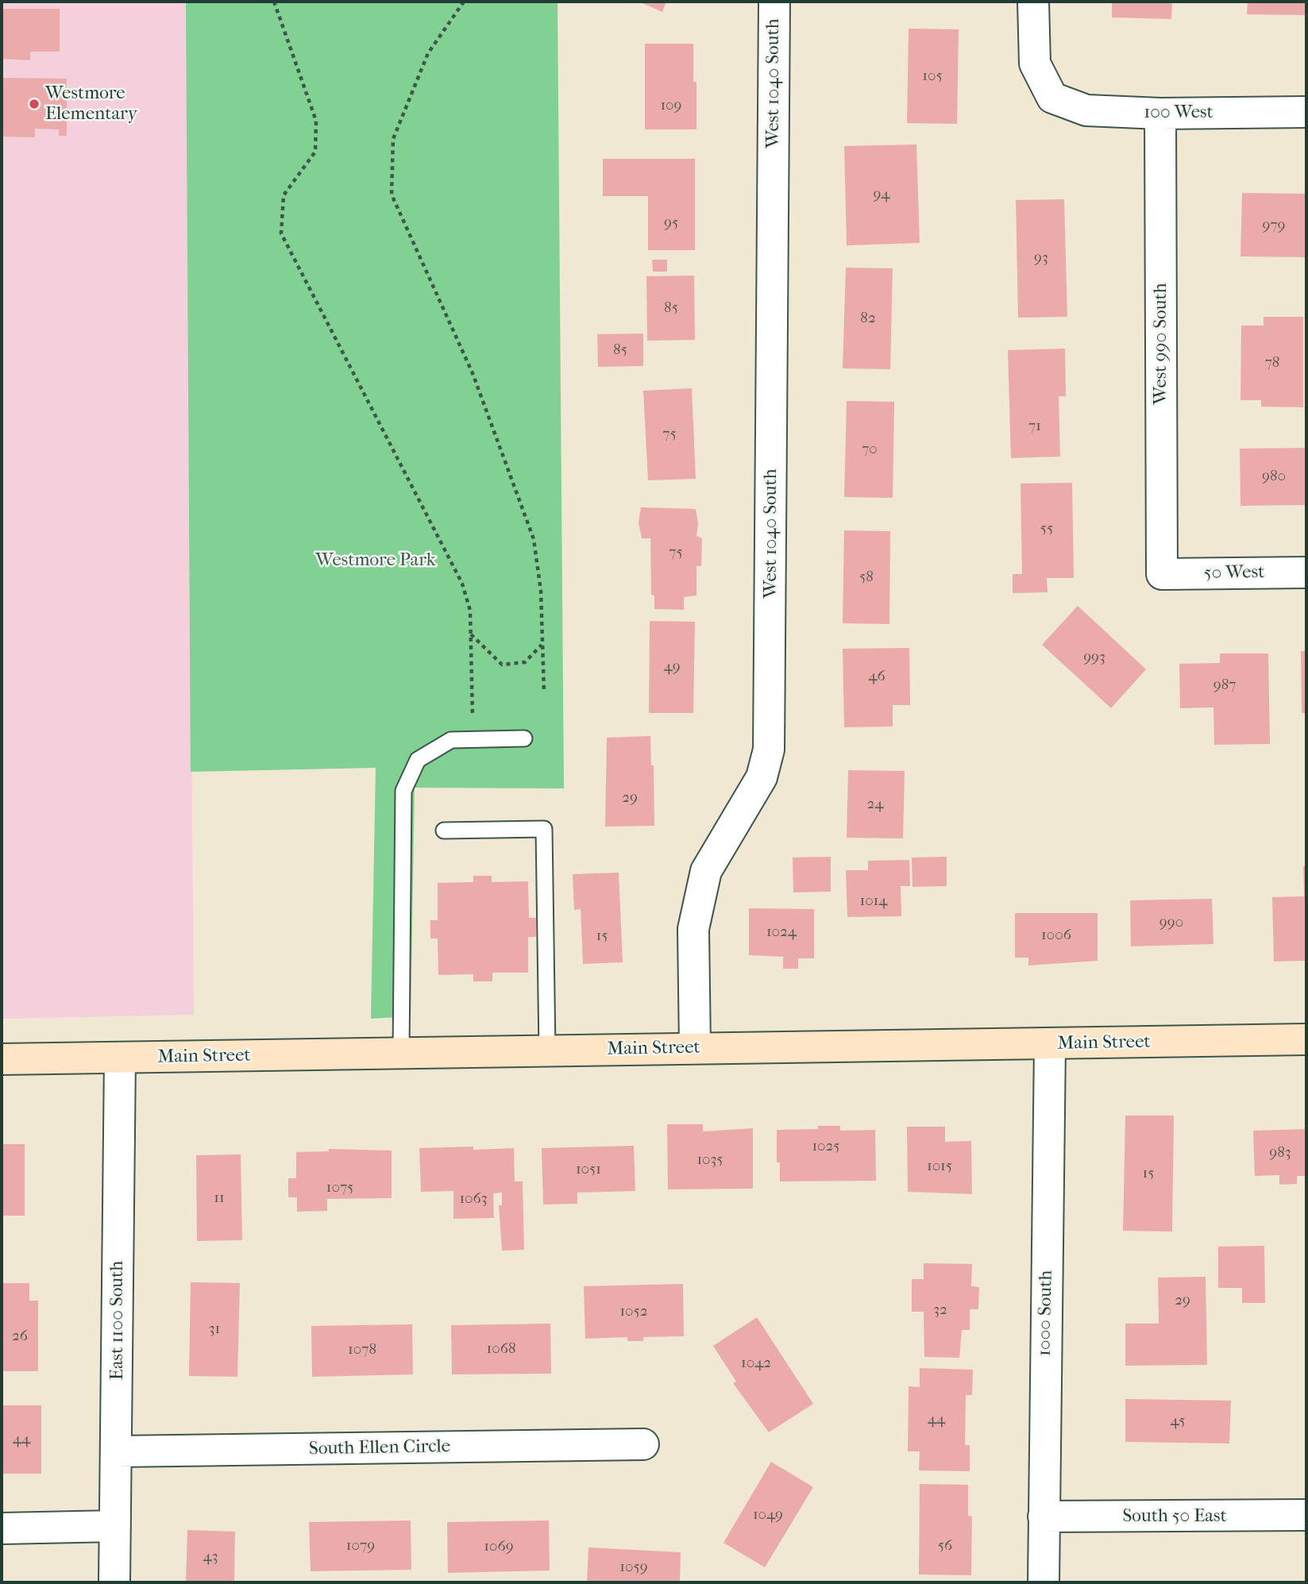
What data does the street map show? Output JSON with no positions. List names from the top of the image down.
{
  "streets": {
    "street": [
      "West 1040 South",
      "100 West",
      "West 990 South",
      "50 West",
      "Main Street",
      "1000 South",
      "East 1100 South",
      "South Ellen Circle",
      "South 50 East"
    ]
  },
  "crossings": [
    ["West 1040 South", "Main Street"],
    ["100 West", "West 990 South"],
    ["West 990 South", "50 West"],
    ["Main Street", "1000 South"],
    ["Main Street", "East 1100 South"],
    ["1000 South", "South 50 East"],
    ["East 1100 South", "South Ellen Circle"]
  ],
  "parks": ["Westmore Park"],
  "places": ["Westmore Elementary"],
  "house_numbers": [
    "105",
    "109",
    "94",
    "95",
    "979",
    "93",
    "85",
    "82",
    "85",
    "78",
    "71",
    "75",
    "70",
    "980",
    "55",
    "75",
    "58",
    "993",
    "49",
    "46",
    "987",
    "29",
    "24",
    "1014",
    "990",
    "1024",
    "1006",
    "15",
    "1025",
    "983",
    "1035",
    "1015",
    "1051",
    "15",
    "1075",
    "11",
    "1063",
    "29",
    "32",
    "1052",
    "31",
    "26",
    "1068",
    "1078",
    "1042",
    "44",
    "45",
    "44",
    "1049",
    "1079",
    "56",
    "1069",
    "43",
    "1059"
  ]
}
